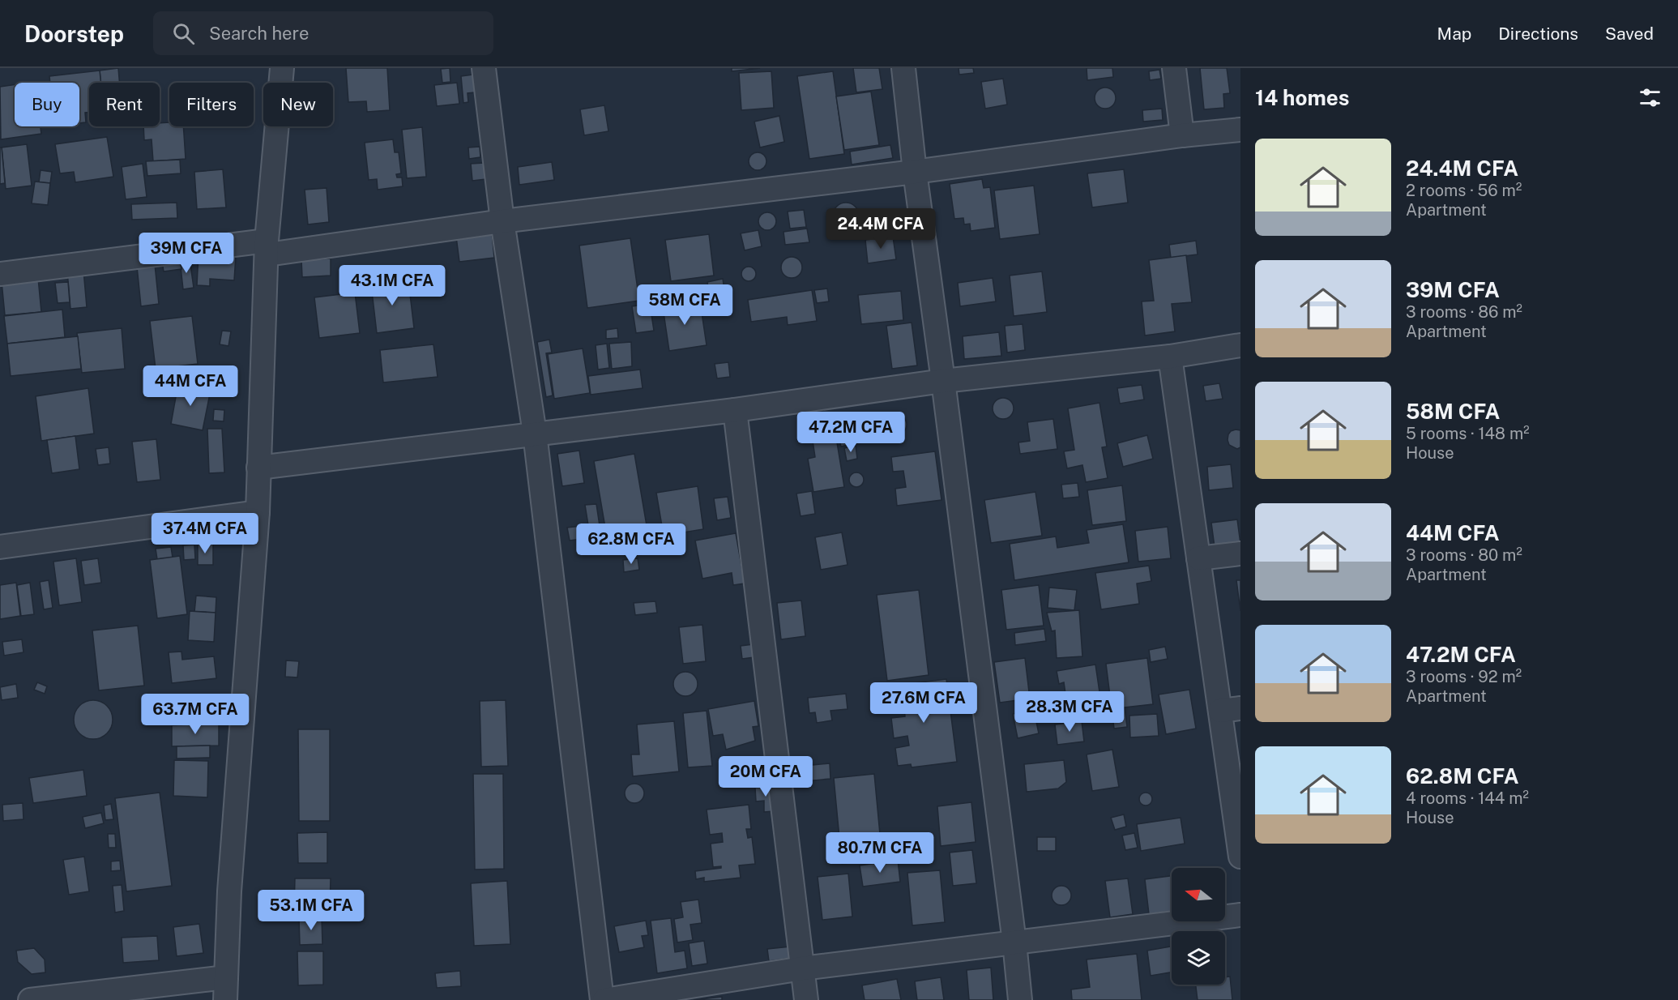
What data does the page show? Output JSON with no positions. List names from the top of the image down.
{
  "north": "left",
  "page": {
    "header": "Doorstep",
    "search": "Search here",
    "nav": ["Map", "Directions", "Saved"],
    "heading": "14 homes",
    "chip": [
      "Buy",
      "Rent",
      "Filters",
      "New"
    ],
    "list": [
      {
        "name": "24.4M CFA",
        "note": "2 rooms · 56 m² · Apartment"
      },
      {
        "name": "39M CFA",
        "note": "3 rooms · 86 m² · Apartment"
      },
      {
        "name": "58M CFA",
        "note": "5 rooms · 148 m² · House"
      },
      {
        "name": "44M CFA",
        "note": "3 rooms · 80 m² · Apartment"
      },
      {
        "name": "47.2M CFA",
        "note": "3 rooms · 92 m² · Apartment"
      },
      {
        "name": "62.8M CFA",
        "note": "4 rooms · 144 m² · House"
      }
    ],
    "price": [
      "24.4M CFA",
      "39M CFA",
      "43.1M CFA",
      "58M CFA",
      "44M CFA",
      "47.2M CFA",
      "37.4M CFA",
      "62.8M CFA",
      "27.6M CFA",
      "28.3M CFA",
      "63.7M CFA",
      "20M CFA",
      "80.7M CFA",
      "53.1M CFA"
    ]
  }
}
